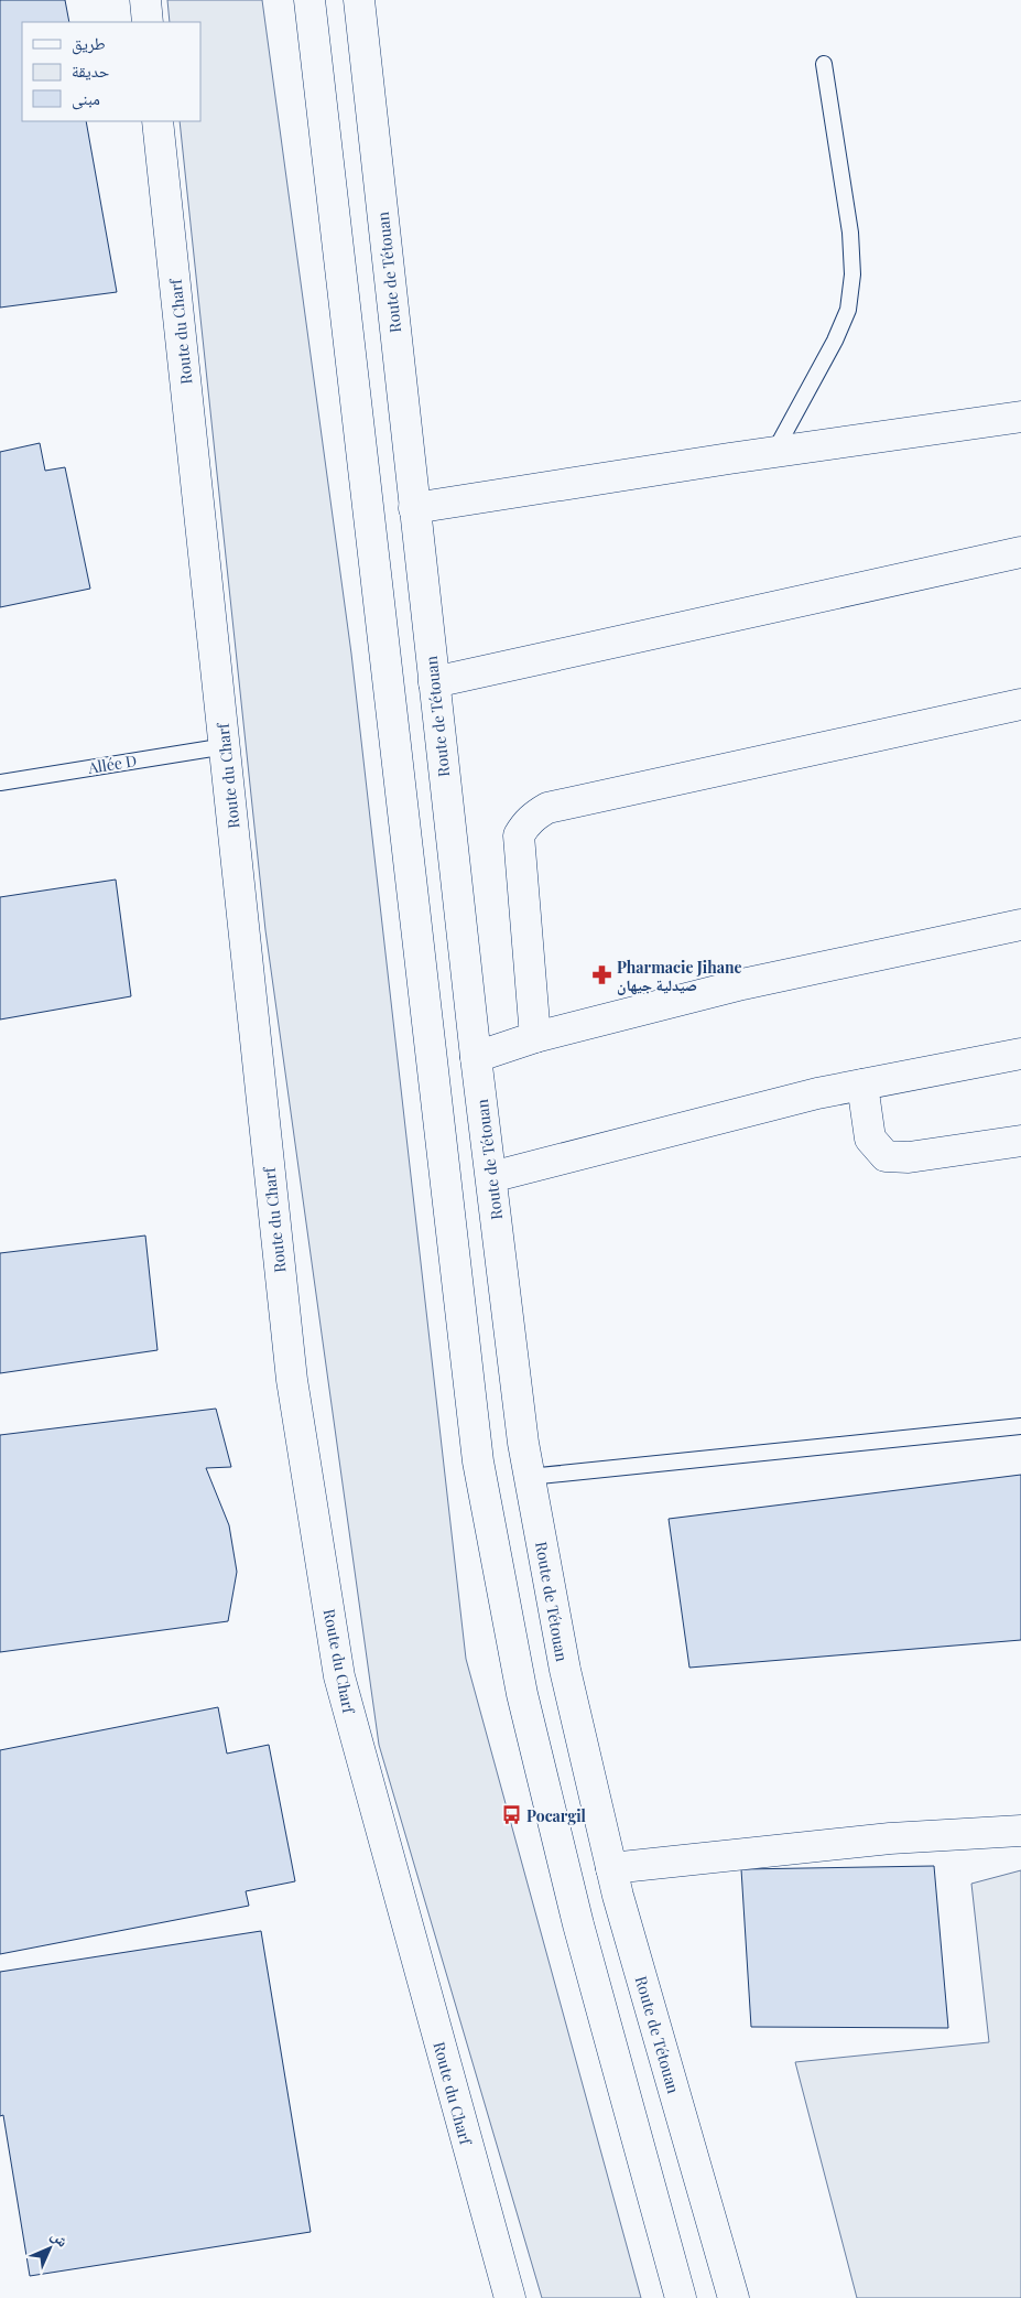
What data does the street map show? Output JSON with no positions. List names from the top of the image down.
{
  "streets": {
    "main road": ["Route de Tétouan", "Route du Charf"],
    "lane": ["Allée D"]
  },
  "crossings": [
    ["Route du Charf", "Allée D"]
  ],
  "places": {
    "pharmacy": ["Pharmacie Jihane صيدلية جيهان"],
    "bus stop": ["Pocargil"]
  },
  "legend": ["طريق", "حديقة", "مبنى"],
  "north": "top right"
}
